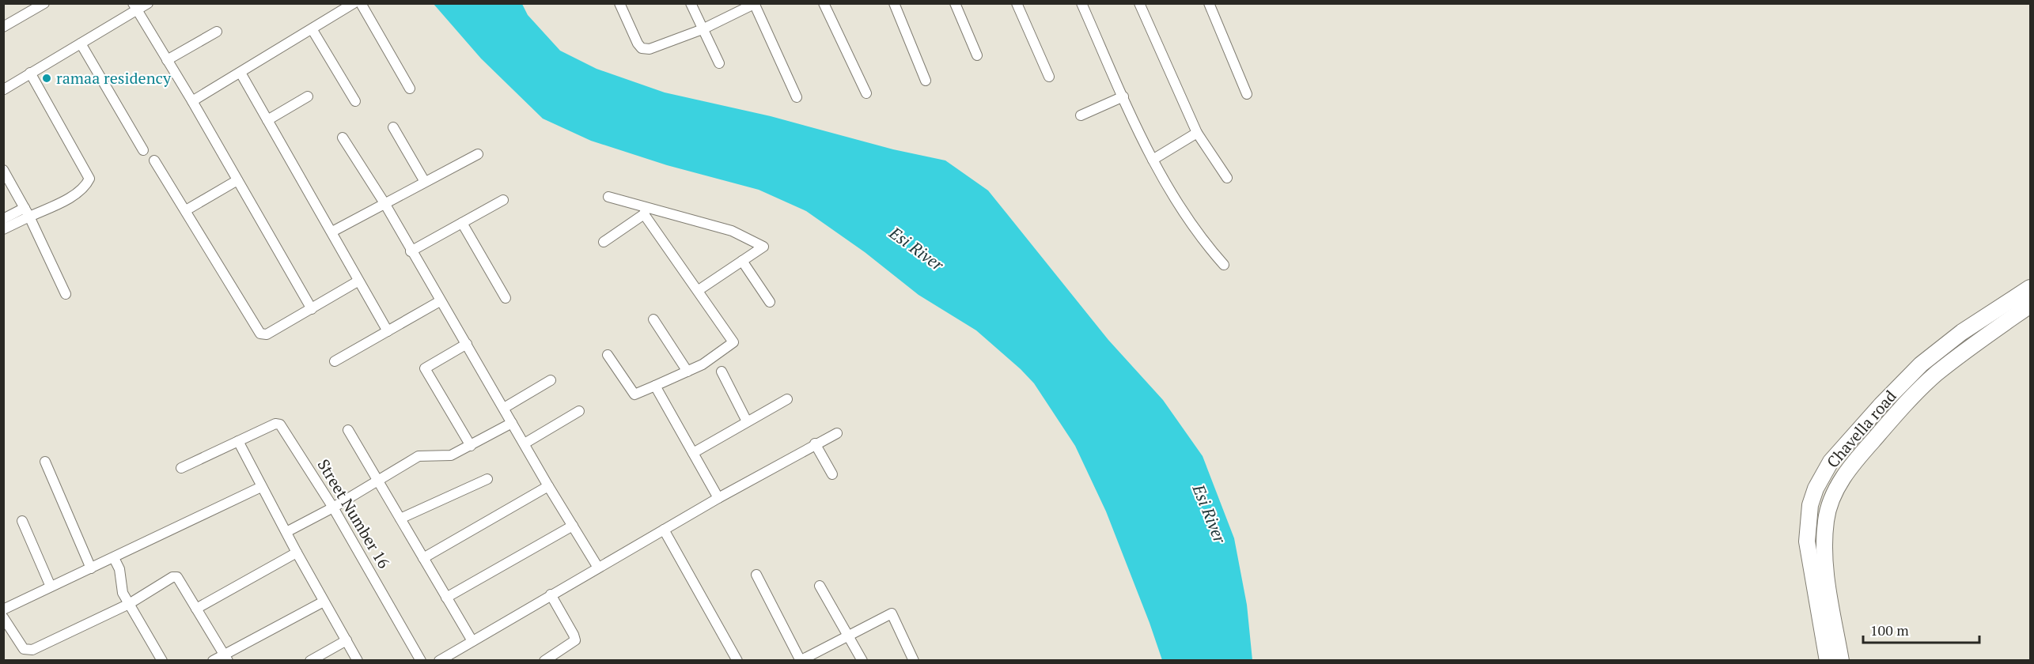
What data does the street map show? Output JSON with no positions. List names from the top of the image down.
{
  "streets": {
    "highway": ["Chavella road"],
    "street": ["Street Number 16"]
  },
  "water": ["Esi River"],
  "places": ["ramaa residency"],
  "scale_bar": "100 m"
}
